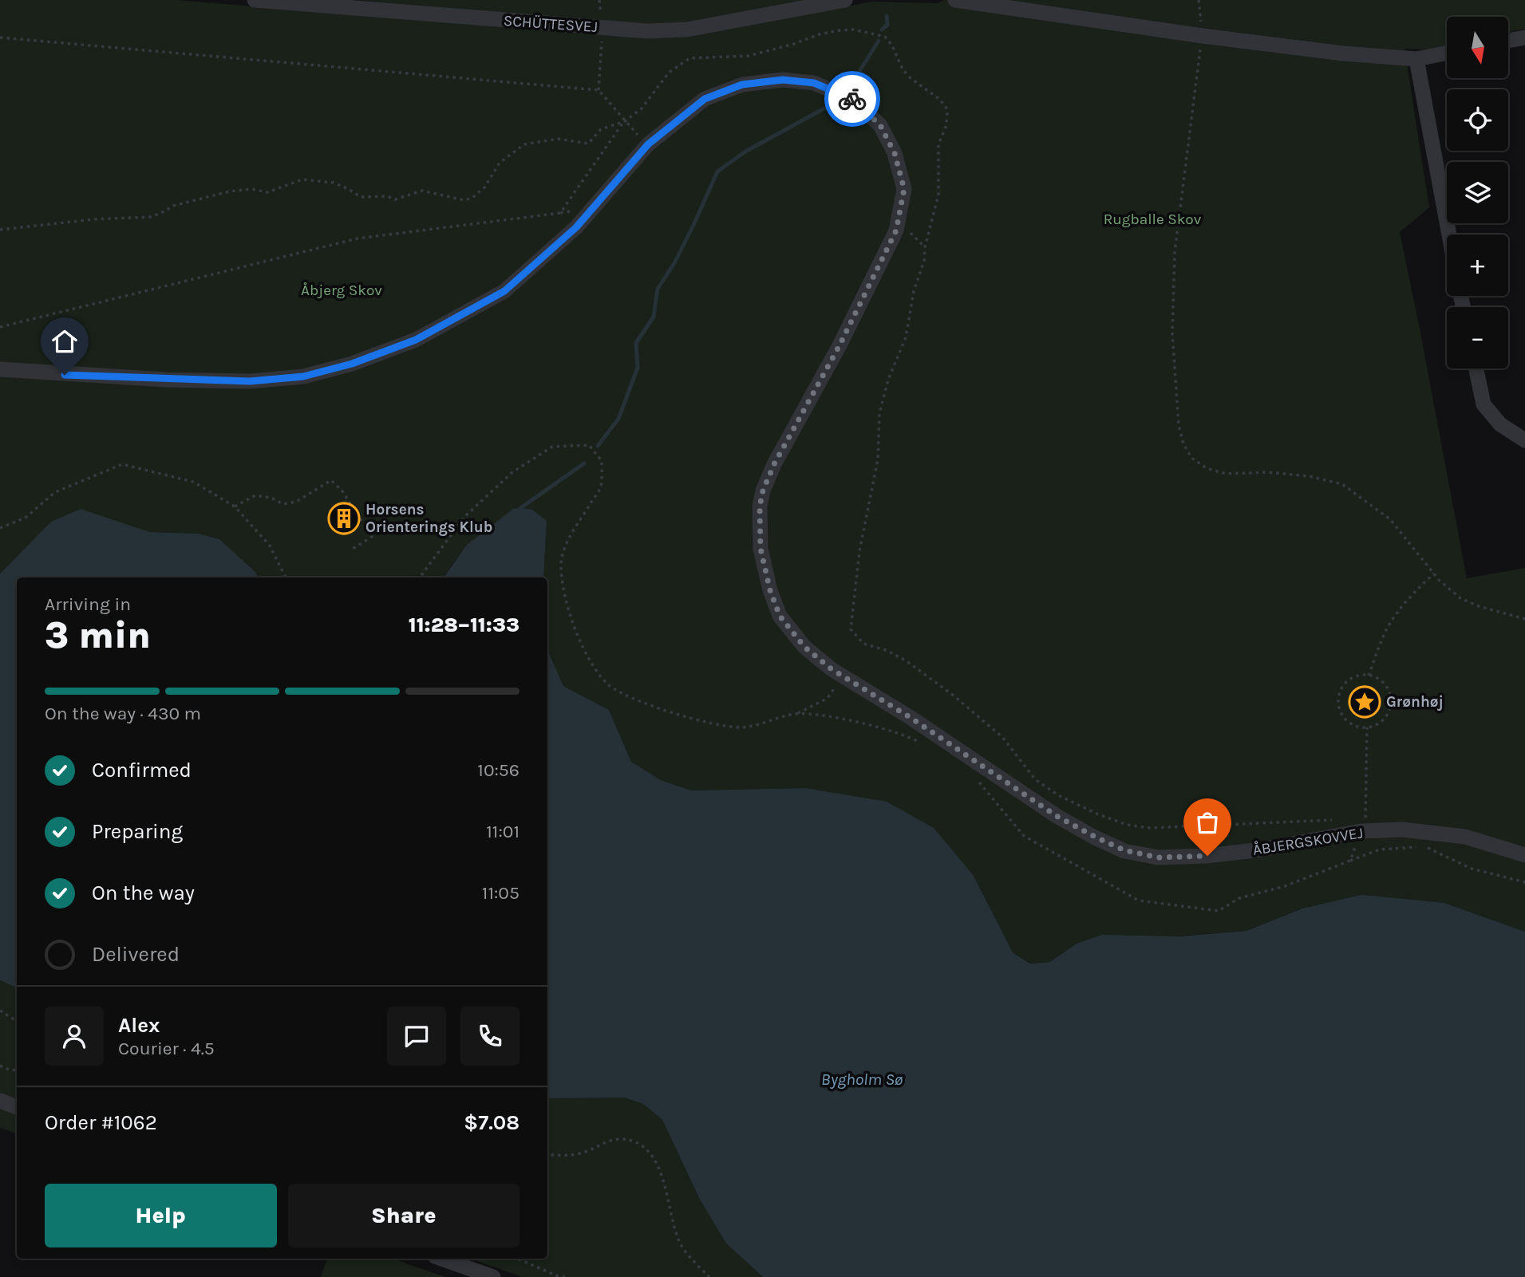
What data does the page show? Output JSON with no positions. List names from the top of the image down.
{
  "streets": {
    "street": ["SCHÜTTESVEJ", "ÅBJERGSKOVVEJ"]
  },
  "water": ["Bygholm Sø"],
  "parks": ["Rugballe Skov", "Åbjerg Skov"],
  "places": {
    "building": ["Horsens Orienterings Klub"],
    "place": ["Grønhøj"]
  },
  "north": "bottom",
  "page": {
    "map_buttons": ["+", "−"],
    "heading": ["3 min", "Arriving in", "11:28–11:33"],
    "panel": [
      "Alex",
      "Courier · 4.5",
      "Order #1062",
      "$7.08"
    ],
    "bar": "On the way · 430 m",
    "list": [
      ["Confirmed", "10:56"],
      ["Preparing", "11:01"],
      ["On the way", "11:05"],
      "Delivered"
    ],
    "buttons": ["Help", "Share"]
  }
}
